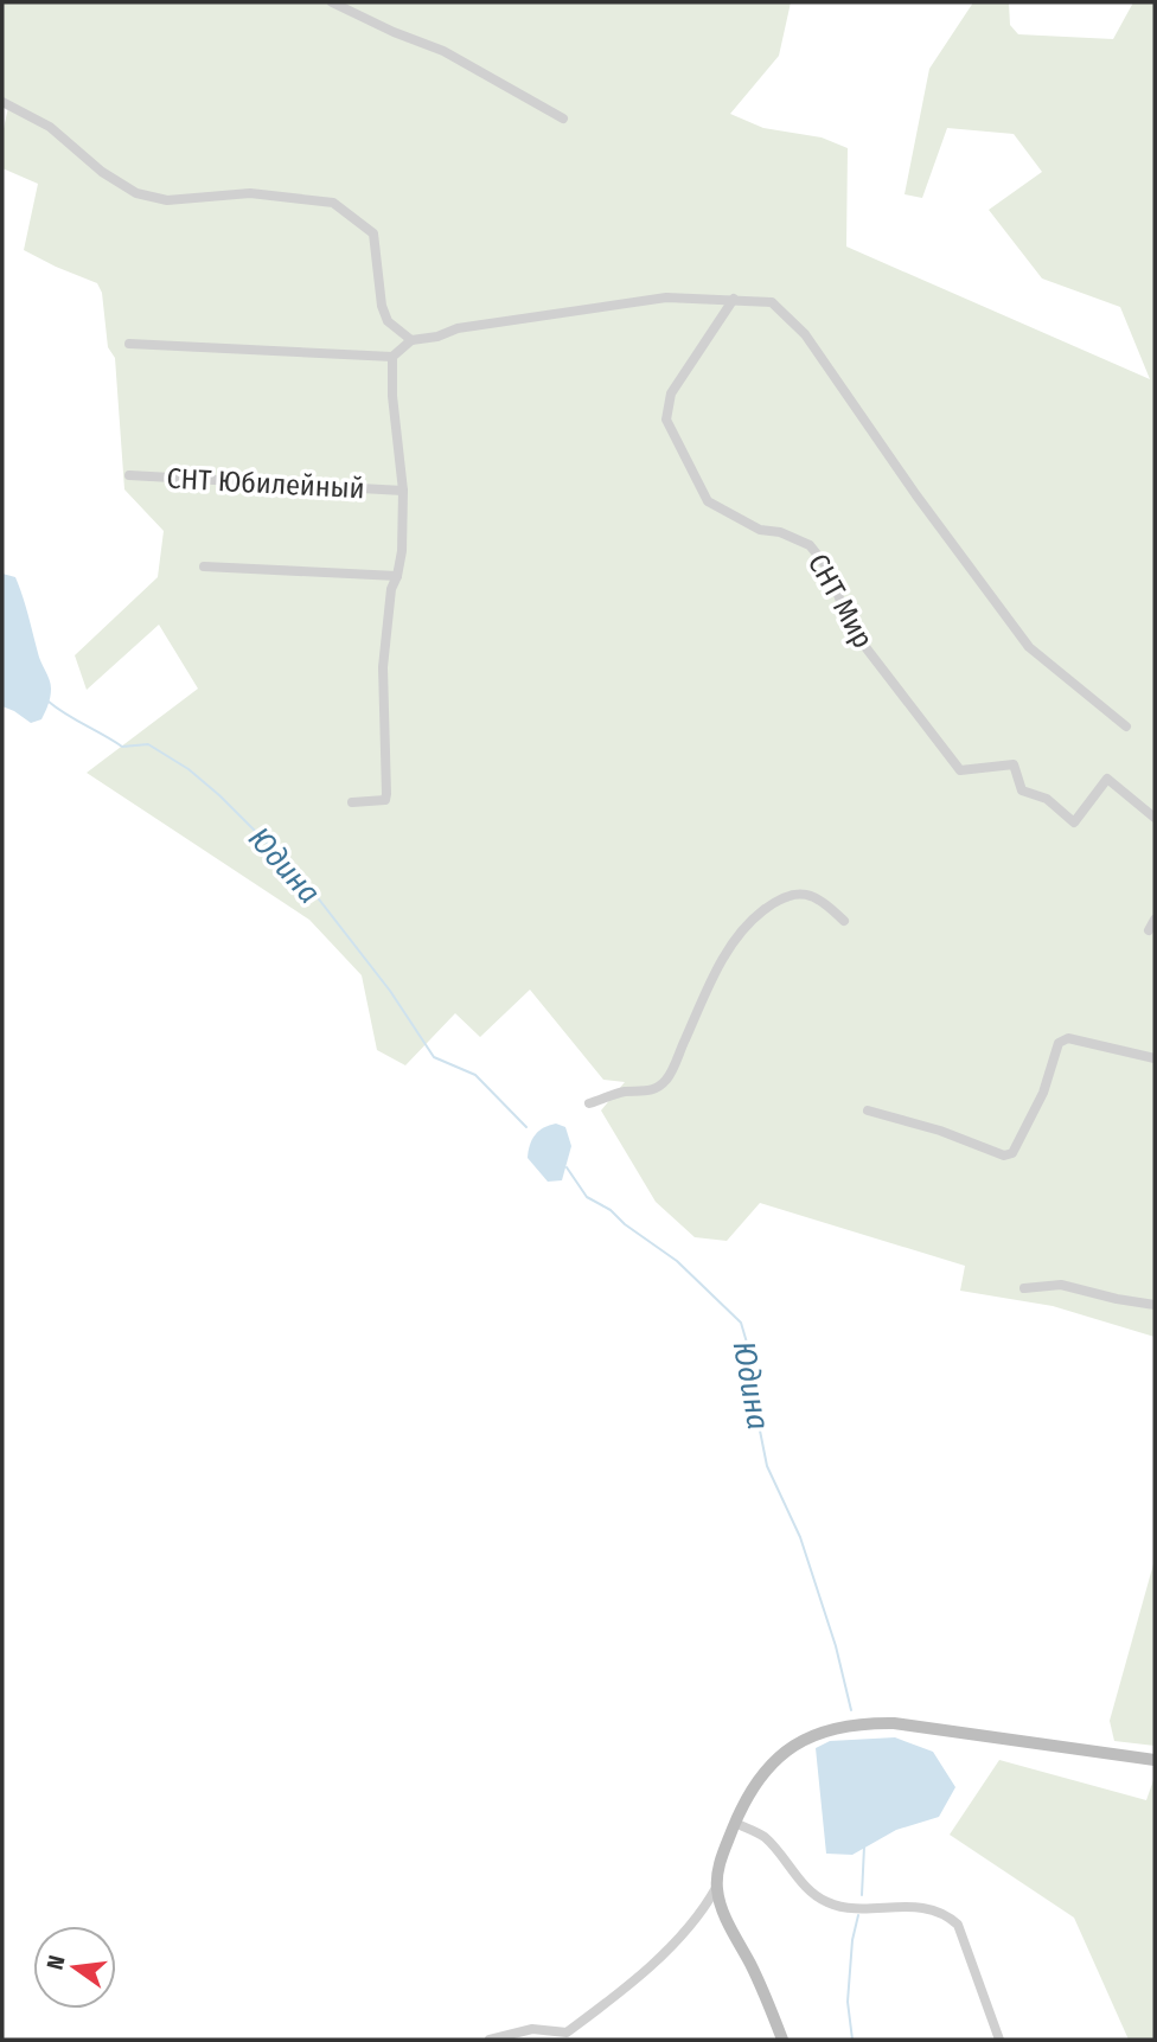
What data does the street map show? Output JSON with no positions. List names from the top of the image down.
{
  "streets": {
    "street": ["СНТ Юбилейный", "СНТ Мир"]
  },
  "water": ["Юдина"],
  "north": "left"
}
